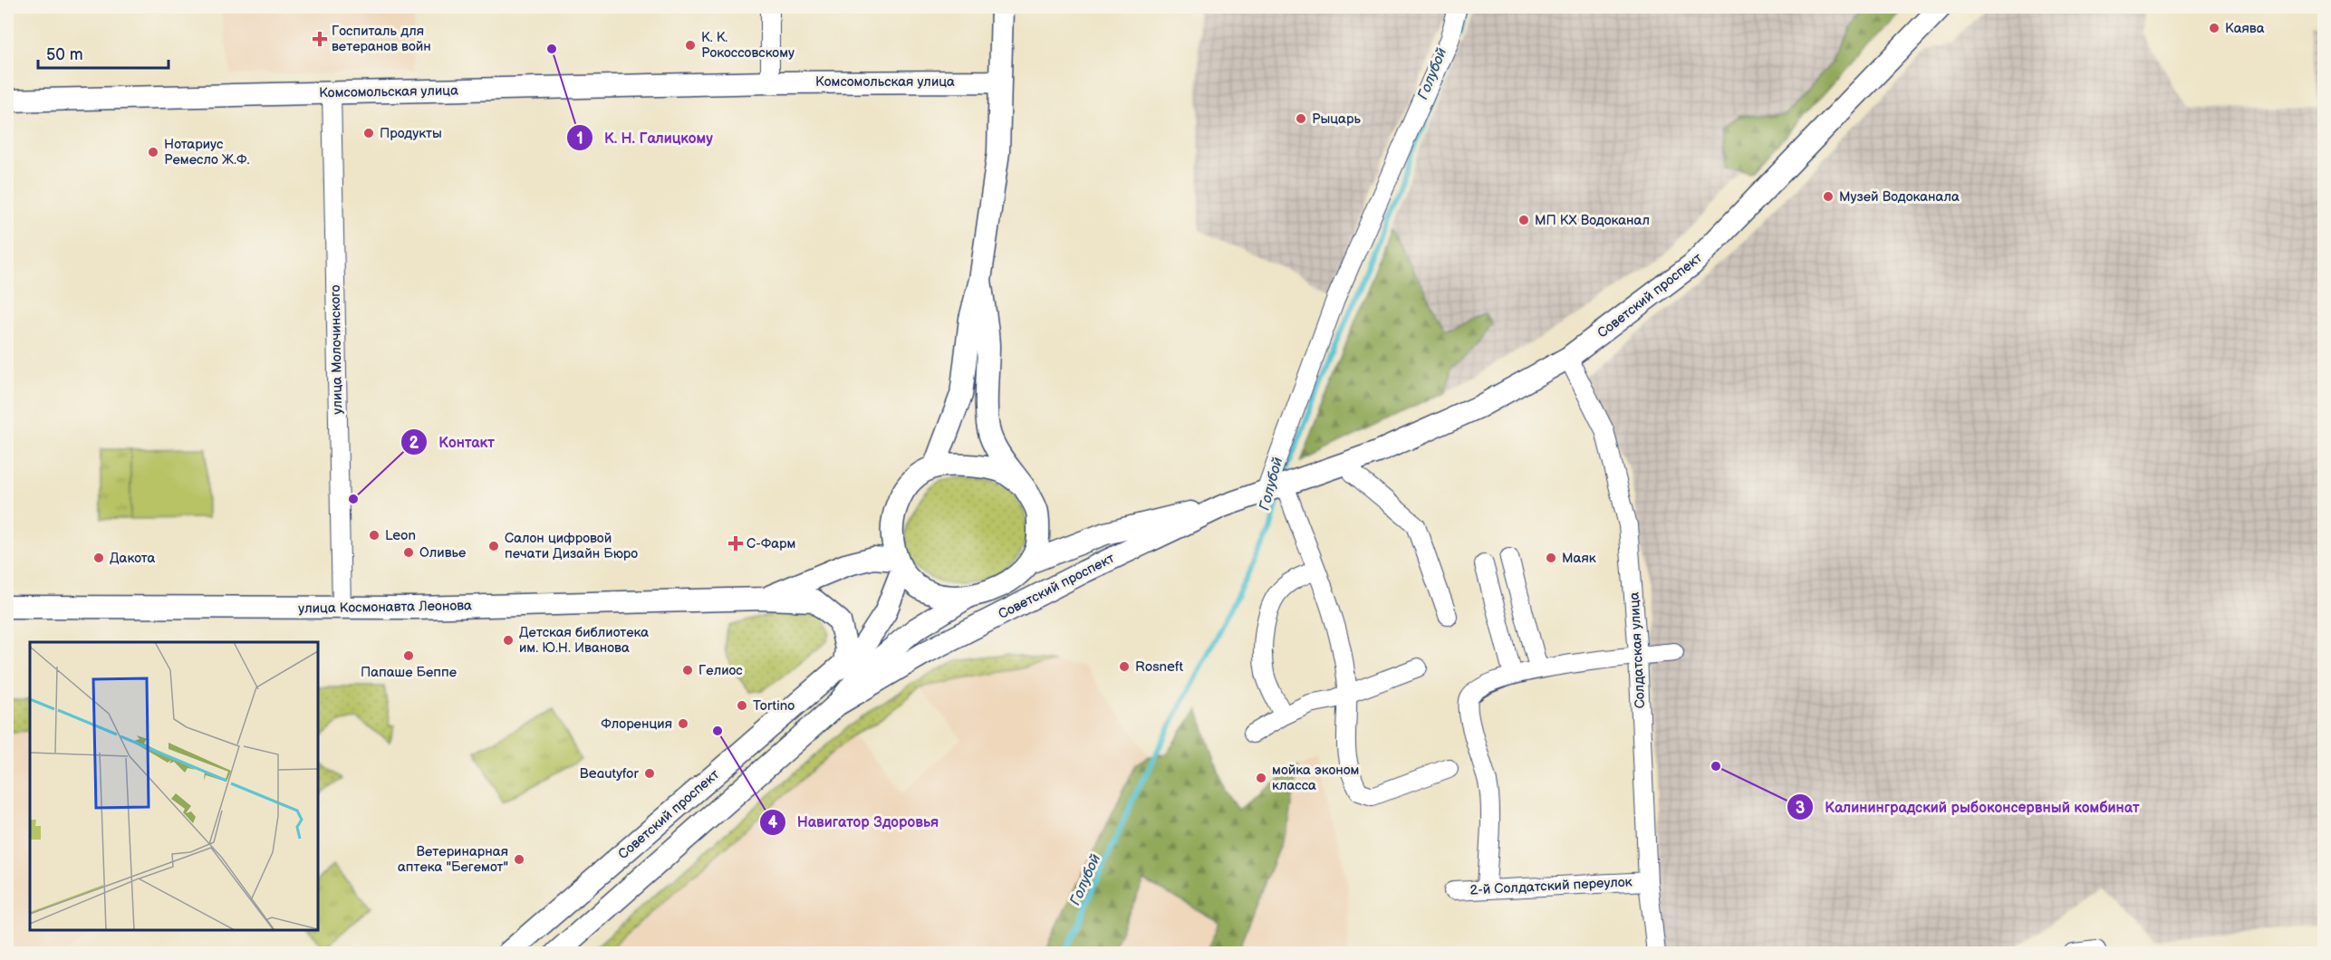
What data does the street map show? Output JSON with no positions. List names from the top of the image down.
{
  "streets": {
    "main road": ["Комсомольская улица", "Советский проспект", "улица Космонавта Леонова"],
    "street": ["улица Молочинского", "Солдатская улица", "2-й Солдатский переулок"]
  },
  "crossings": [
    ["Комсомольская улица", "улица Молочинского"],
    ["Советский проспект", "улица Космонавта Леонова"],
    ["Советский проспект", "Солдатская улица"],
    ["улица Молочинского", "улица Космонавта Леонова"],
    ["Солдатская улица", "2-й Солдатский переулок"]
  ],
  "water": ["Голубой"],
  "places": {
    "other": [
      "Каява",
      "К. К. Рокоссовскому",
      "К. Н. Галицкому",
      "Рыцарь",
      "Продукты",
      "Нотариус Ремесло Ж.Ф.",
      "Музей Водоканала",
      "МП КХ Водоканал",
      "Контакт",
      "Leon",
      "Салон цифровой печати Дизайн Бюро",
      "Оливье",
      "Дакота",
      "Маяк",
      "Детская библиотека им. Ю.Н. Иванова",
      "Папаше Беппе",
      "Rosneft",
      "Гелиос",
      "Tortino",
      "Флоренция",
      "Навигатор Здоровья",
      "Калининградский рыбоконсервный комбинат",
      "Beautyfor",
      "мойка эконом класса",
      "Ветеринарная аптека \"Бегемот\""
    ],
    "health": ["Госпиталь для ветеранов войн", "С-Фарм"]
  },
  "scale_bar": "50 m"
}
